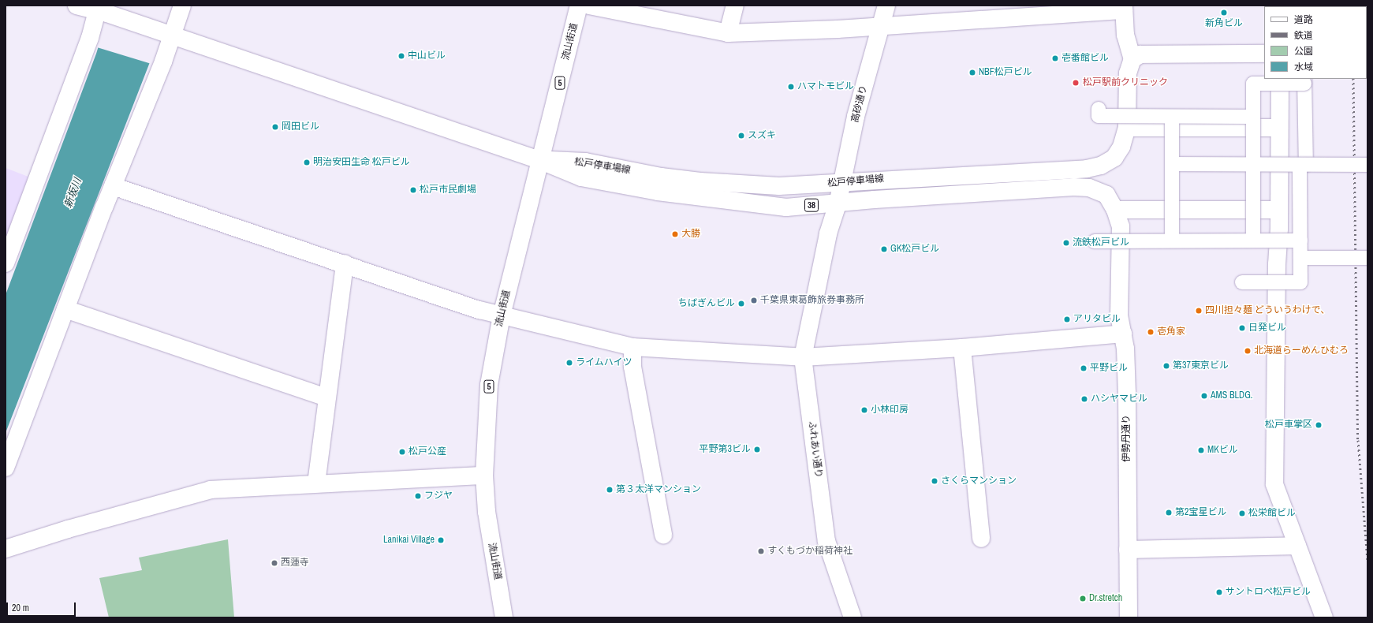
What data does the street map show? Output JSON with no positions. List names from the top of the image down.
{
  "streets": {
    "street": [
      "流山街道",
      "5",
      "高砂通り",
      "松戸停車場線",
      "38",
      "伊勢丹通り",
      "ふれあい通り"
    ]
  },
  "crossings": [
    ["流山街道", "松戸停車場線"],
    ["高砂通り", "松戸停車場線"],
    ["高砂通り", "ふれあい通り"],
    ["松戸停車場線", "伊勢丹通り"],
    ["松戸停車場線", "ふれあい通り"]
  ],
  "water": ["新坂川"],
  "places": [
    "新角ビル",
    "中山ビル",
    "壱番館ビル",
    "NBF松戸ビル",
    "松戸駅前クリニック",
    "ハマトモビル",
    "岡田ビル",
    "スズキ",
    "明治安田生命 松戸ビル",
    "松戸市民劇場",
    "大勝",
    "流鉄松戸ビル",
    "GK松戸ビル",
    "千葉県東葛飾旅券事務所",
    "ちばぎんビル",
    "四川担々麺 どういうわけで、",
    "アリタビル",
    "日発ビル",
    "壱角家",
    "北海道らーめんひむろ",
    "ライムハイツ",
    "第37東京ビル",
    "平野ビル",
    "AMS BLDG.",
    "ハシヤマビル",
    "小林印房",
    "松戸車掌区",
    "平野第3ビル",
    "MKビル",
    "松戸公産",
    "さくらマンション",
    "第３太洋マンション",
    "フジヤ",
    "第2宝星ビル",
    "松栄館ビル",
    "Lanikai Village",
    "すくもづか稲荷神社",
    "西蓮寺",
    "サントロペ松戸ビル",
    "Dr.stretch"
  ],
  "legend": [
    "道路",
    "鉄道",
    "公園",
    "水域"
  ],
  "scale_bar": "20 m"
}
